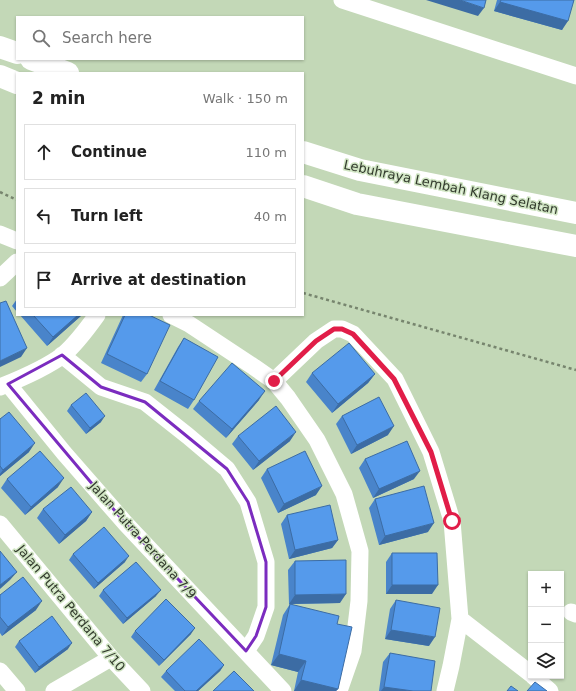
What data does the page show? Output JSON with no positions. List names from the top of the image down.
{
  "streets": {
    "highway": ["Lebuhraya Lembah Klang Selatan"],
    "street": ["Jalan Putra Perdana 7/9", "Jalan Putra Perdana 7/10"]
  },
  "page": {
    "search": "Search here",
    "heading": ["2 min", "Walk · 150 m"],
    "list": [
      ["Continue", "110 m"],
      ["Turn left", "40 m"],
      "Arrive at destination"
    ],
    "map_buttons": ["+", "−"]
  }
}
